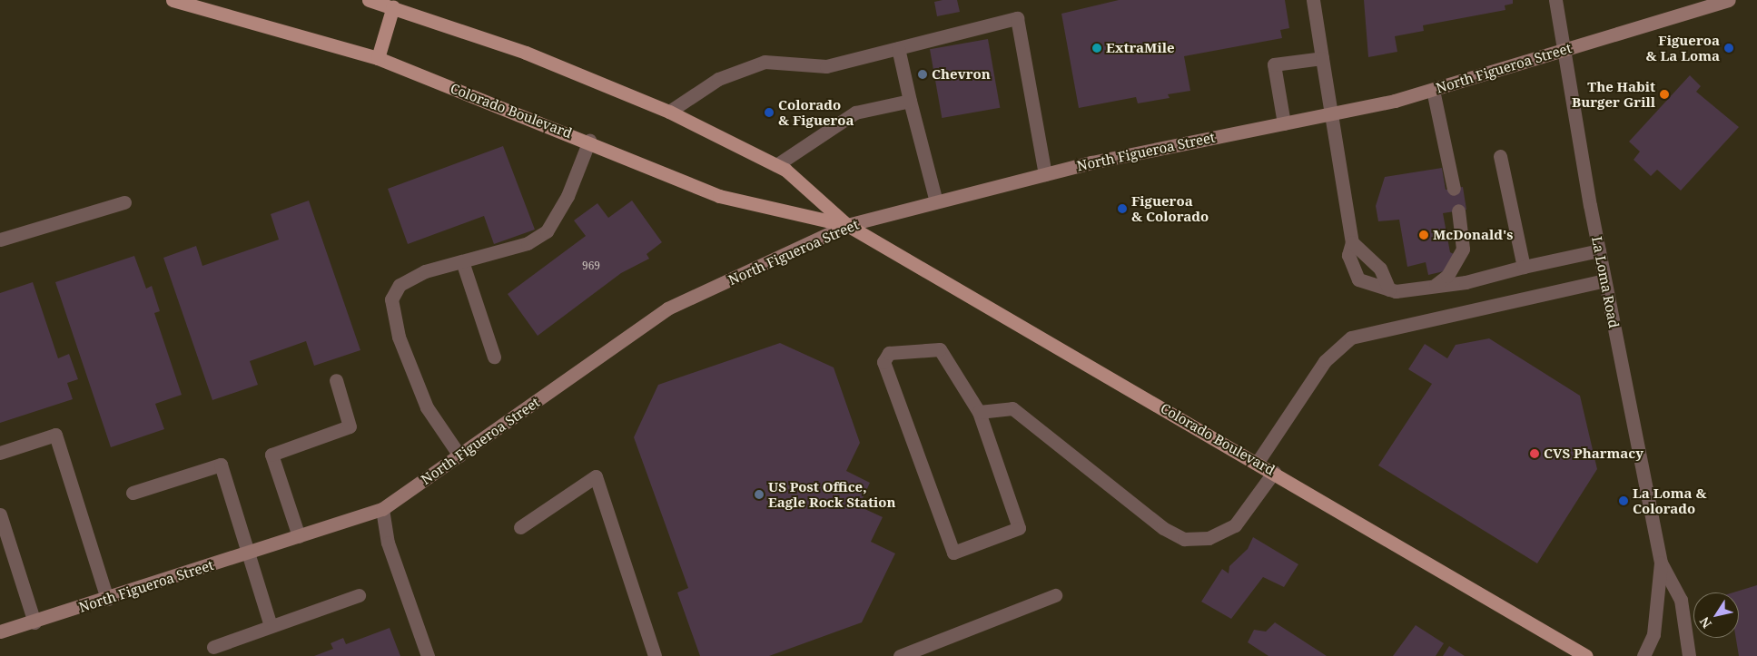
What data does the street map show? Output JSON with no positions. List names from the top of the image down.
{
  "streets": {
    "main road": ["North Figueroa Street", "Colorado Boulevard"],
    "street": ["La Loma Road"]
  },
  "crossings": [
    ["North Figueroa Street", "Colorado Boulevard"],
    ["North Figueroa Street", "La Loma Road"]
  ],
  "places": [
    "ExtraMile",
    "Figueroa & La Loma",
    "Chevron",
    "The Habit Burger Grill",
    "Colorado & Figueroa",
    "Figueroa & Colorado",
    "McDonald's",
    "CVS Pharmacy",
    "US Post Office, Eagle Rock Station",
    "La Loma & Colorado"
  ],
  "house_numbers": ["969"],
  "north": "bottom left"
}
